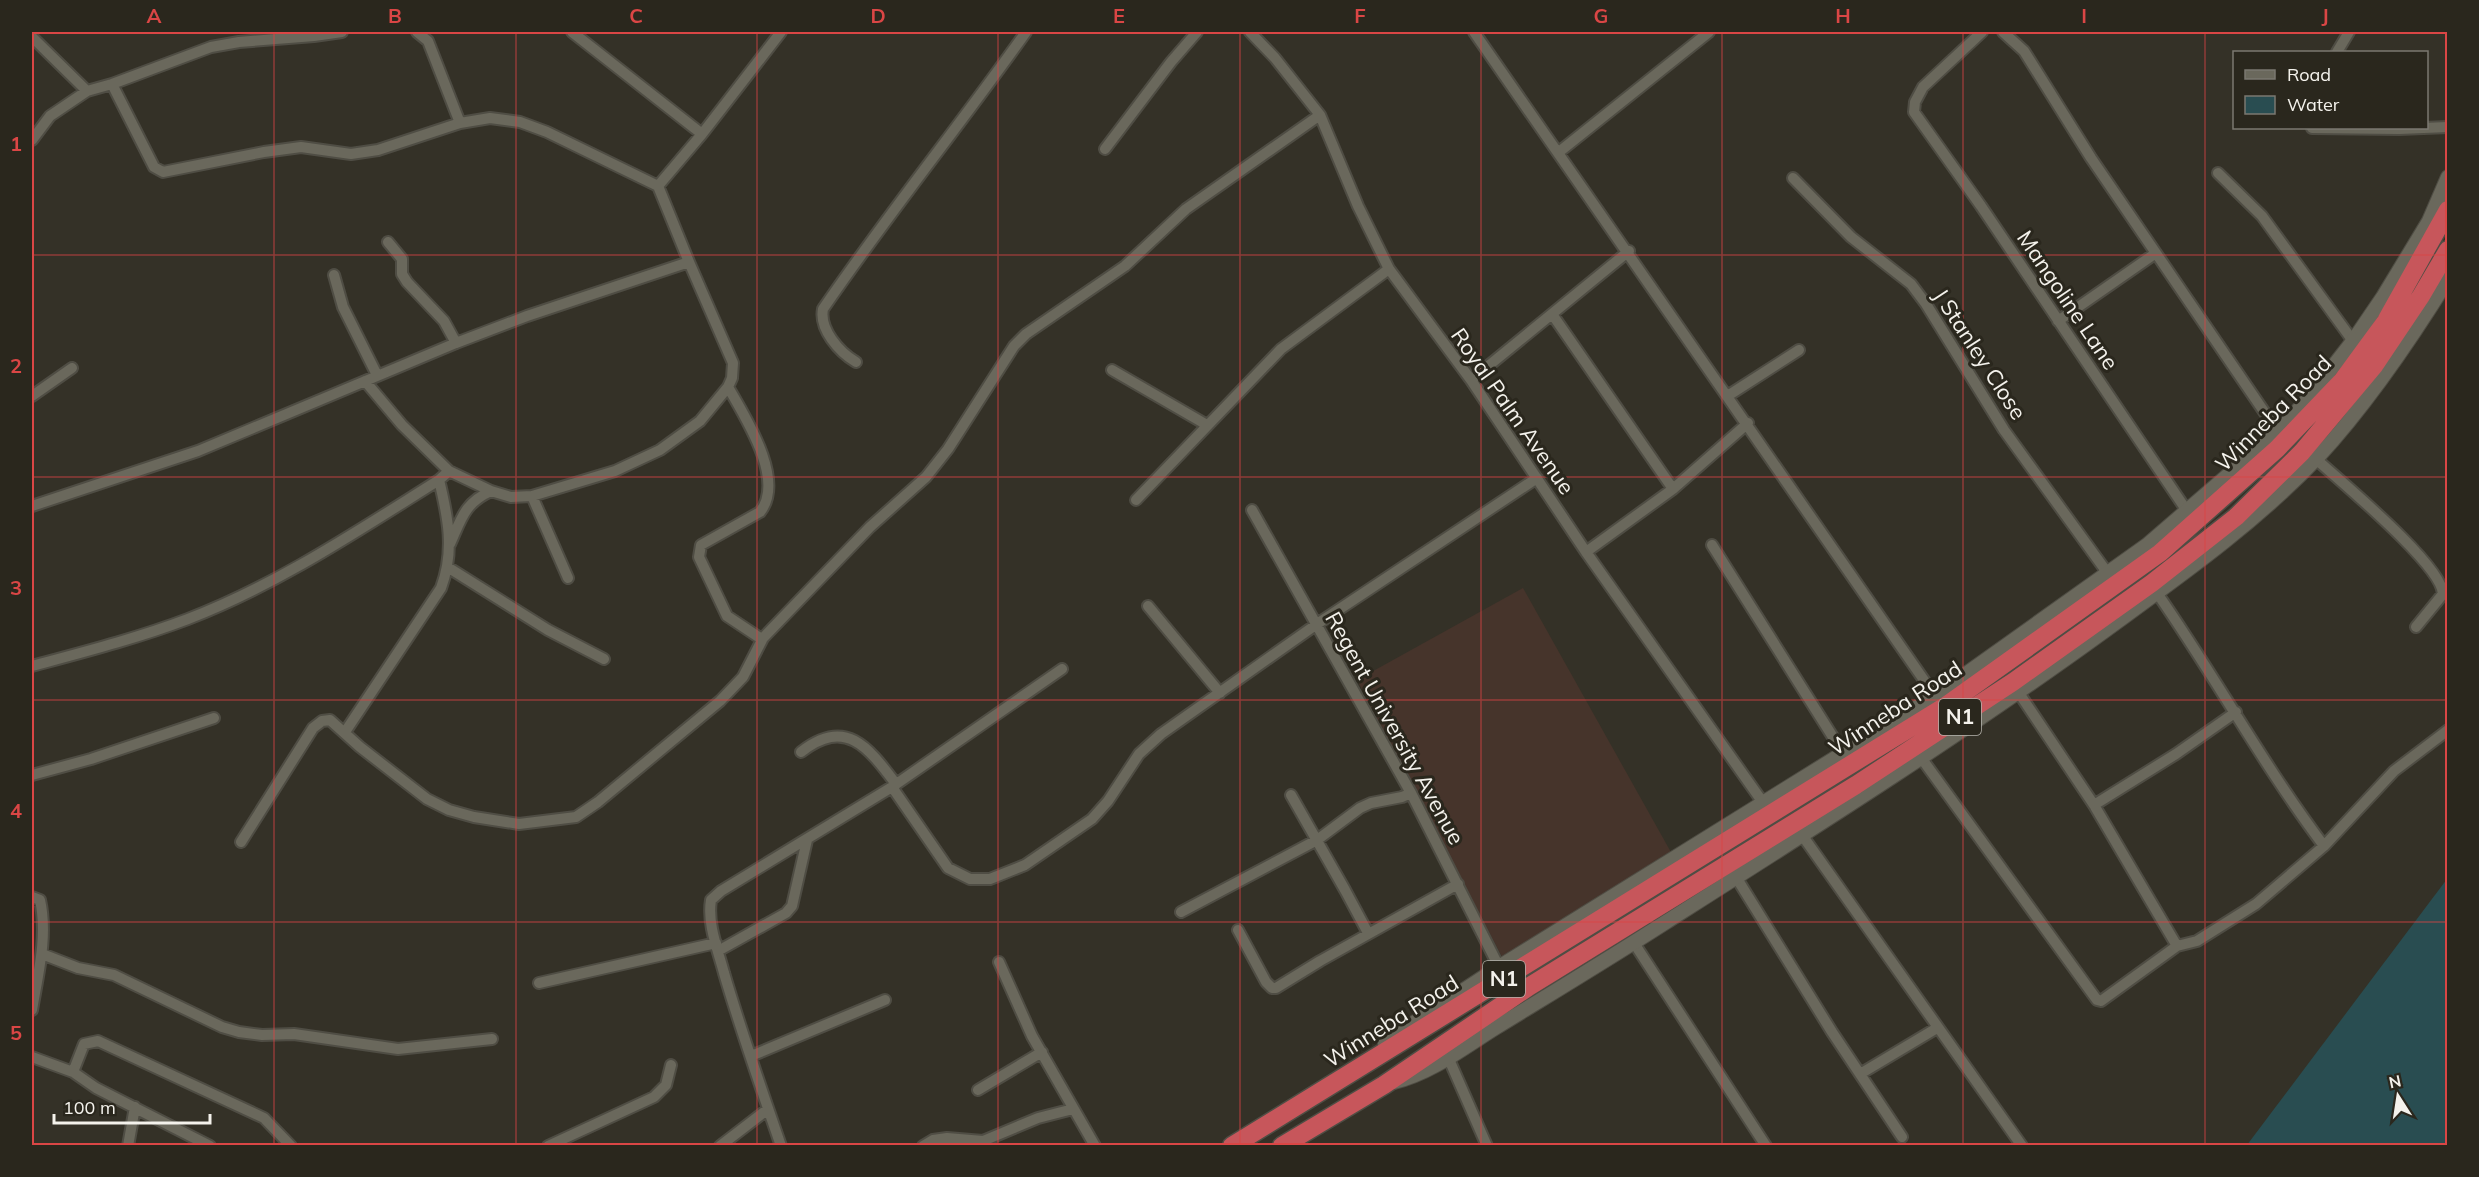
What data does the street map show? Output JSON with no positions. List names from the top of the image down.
{
  "streets": {
    "highway": ["Winneba Road", "N1"],
    "street": [
      "Mangoline Lane",
      "J Stanley Close",
      "Royal Palm Avenue",
      "Regent University Avenue"
    ]
  },
  "legend": ["Road", "Water"],
  "scale_bar": "100 m",
  "north": "top",
  "grid": {
    "columns": [
      "A",
      "B",
      "C",
      "D",
      "E",
      "F",
      "G",
      "H",
      "I",
      "J"
    ],
    "rows": [
      "1",
      "2",
      "3",
      "4",
      "5"
    ]
  }
}
